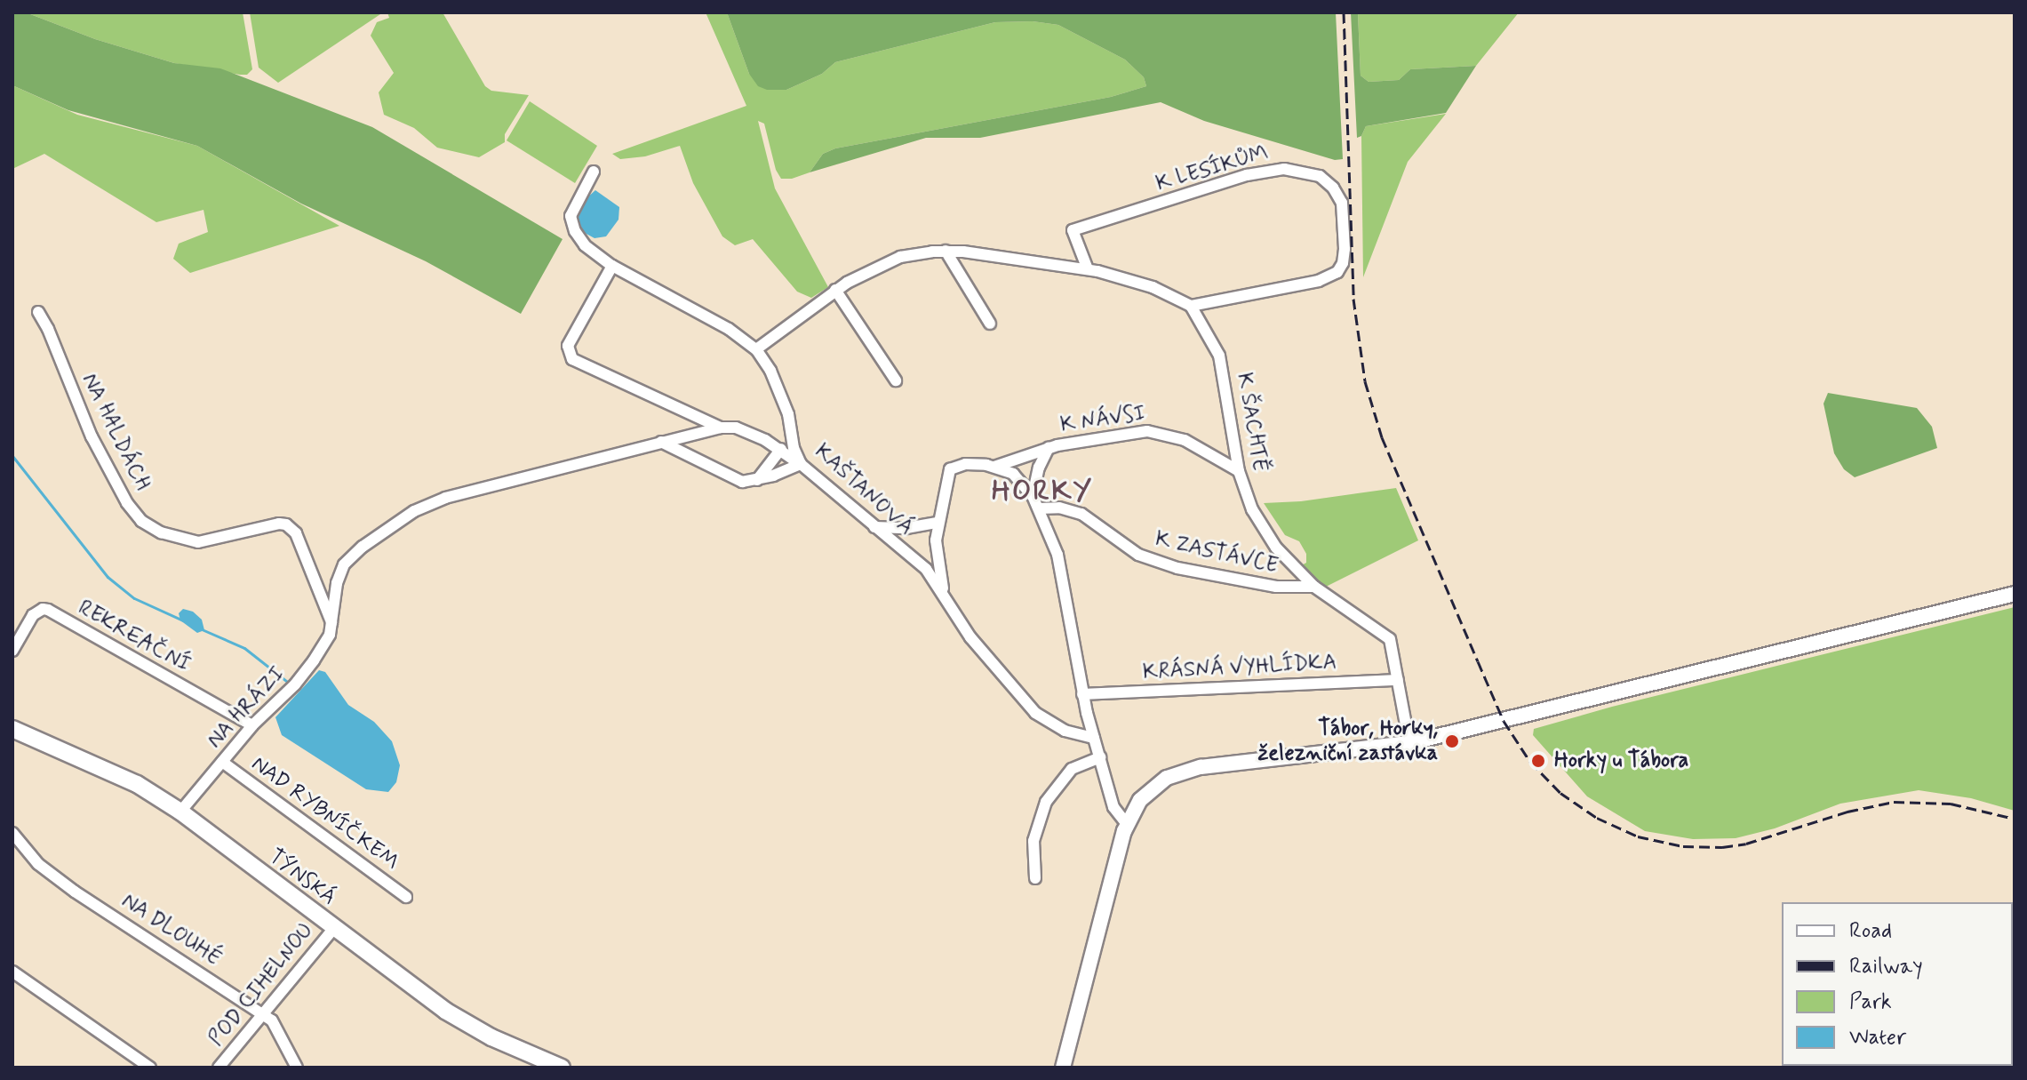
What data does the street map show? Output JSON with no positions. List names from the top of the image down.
{
  "streets": {
    "main road": ["TÝNSKÁ"],
    "street": [
      "K LESÍKŮM",
      "K NÁVSI",
      "K ŠACHTĚ",
      "NA HALDÁCH",
      "KAŠTANOVÁ",
      "K ZASTÁVCE",
      "REKREAČNÍ",
      "KRÁSNÁ VYHLÍDKA",
      "NA HRÁZI",
      "NAD RYBNÍČKEM",
      "NA DLOUHÉ",
      "POD CIHELNOU"
    ]
  },
  "crossings": [
    ["K LESÍKŮM", "K ŠACHTĚ"],
    ["K NÁVSI", "K ŠACHTĚ"],
    ["K NÁVSI", "KAŠTANOVÁ"],
    ["K ŠACHTĚ", "K ZASTÁVCE"],
    ["K ŠACHTĚ", "KRÁSNÁ VYHLÍDKA"],
    ["NA HALDÁCH", "NA HRÁZI"],
    ["REKREAČNÍ", "NA HRÁZI"],
    ["NA HRÁZI", "NAD RYBNÍČKEM"],
    ["NA HRÁZI", "TÝNSKÁ"],
    ["TÝNSKÁ", "POD CIHELNOU"],
    ["NA DLOUHÉ", "POD CIHELNOU"]
  ],
  "districts": ["HORKY"],
  "places": ["Tábor, Horky, železniční zastávka", "Horky u Tábora"],
  "legend": [
    "Road",
    "Railway",
    "Park",
    "Water"
  ]
}
